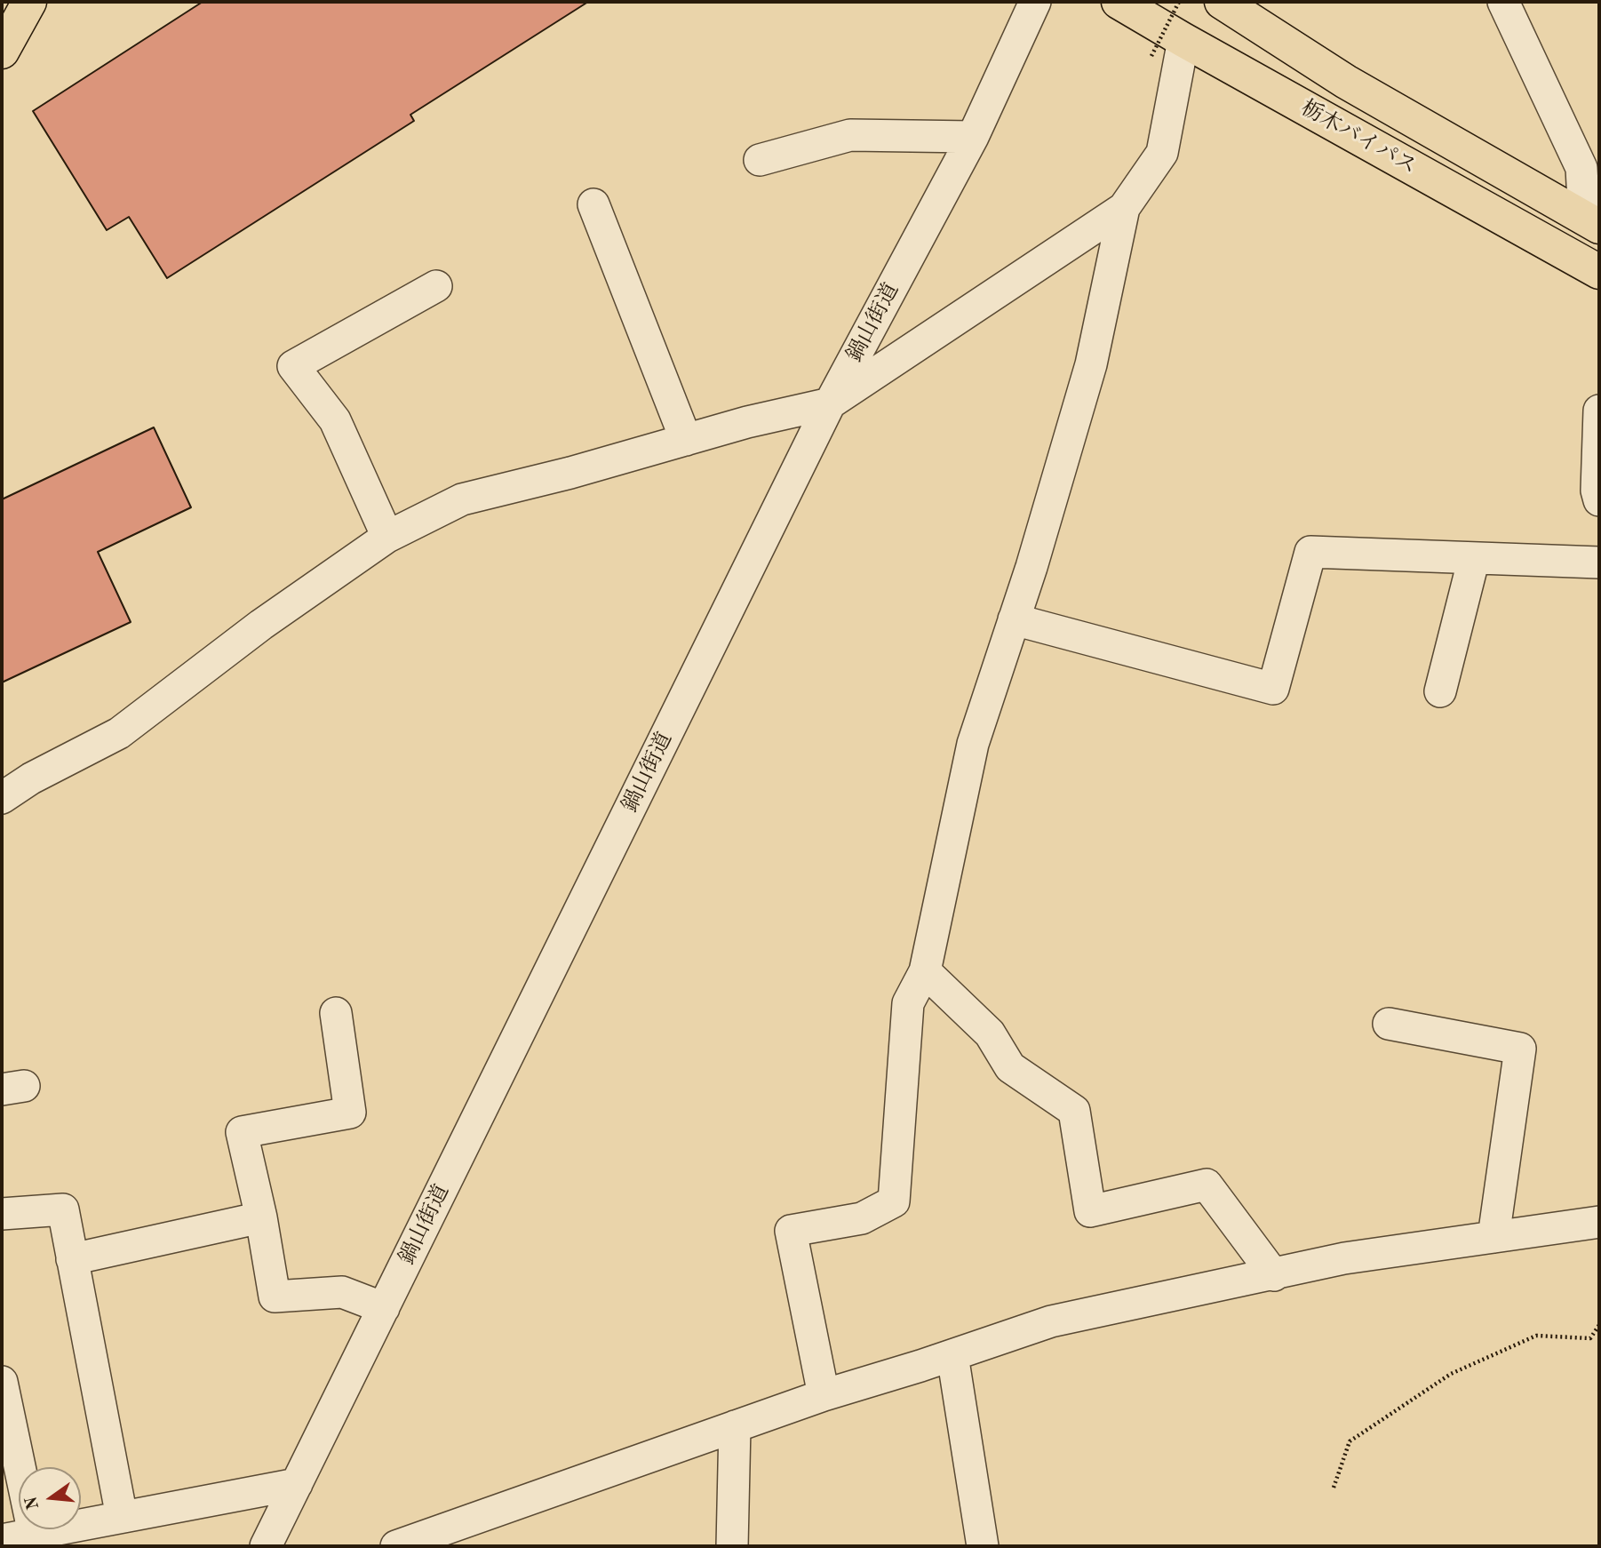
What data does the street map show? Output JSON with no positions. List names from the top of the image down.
{
  "streets": {
    "main road": ["栃木バイパス"],
    "street": ["鍋山街道"]
  },
  "north": "left"
}
